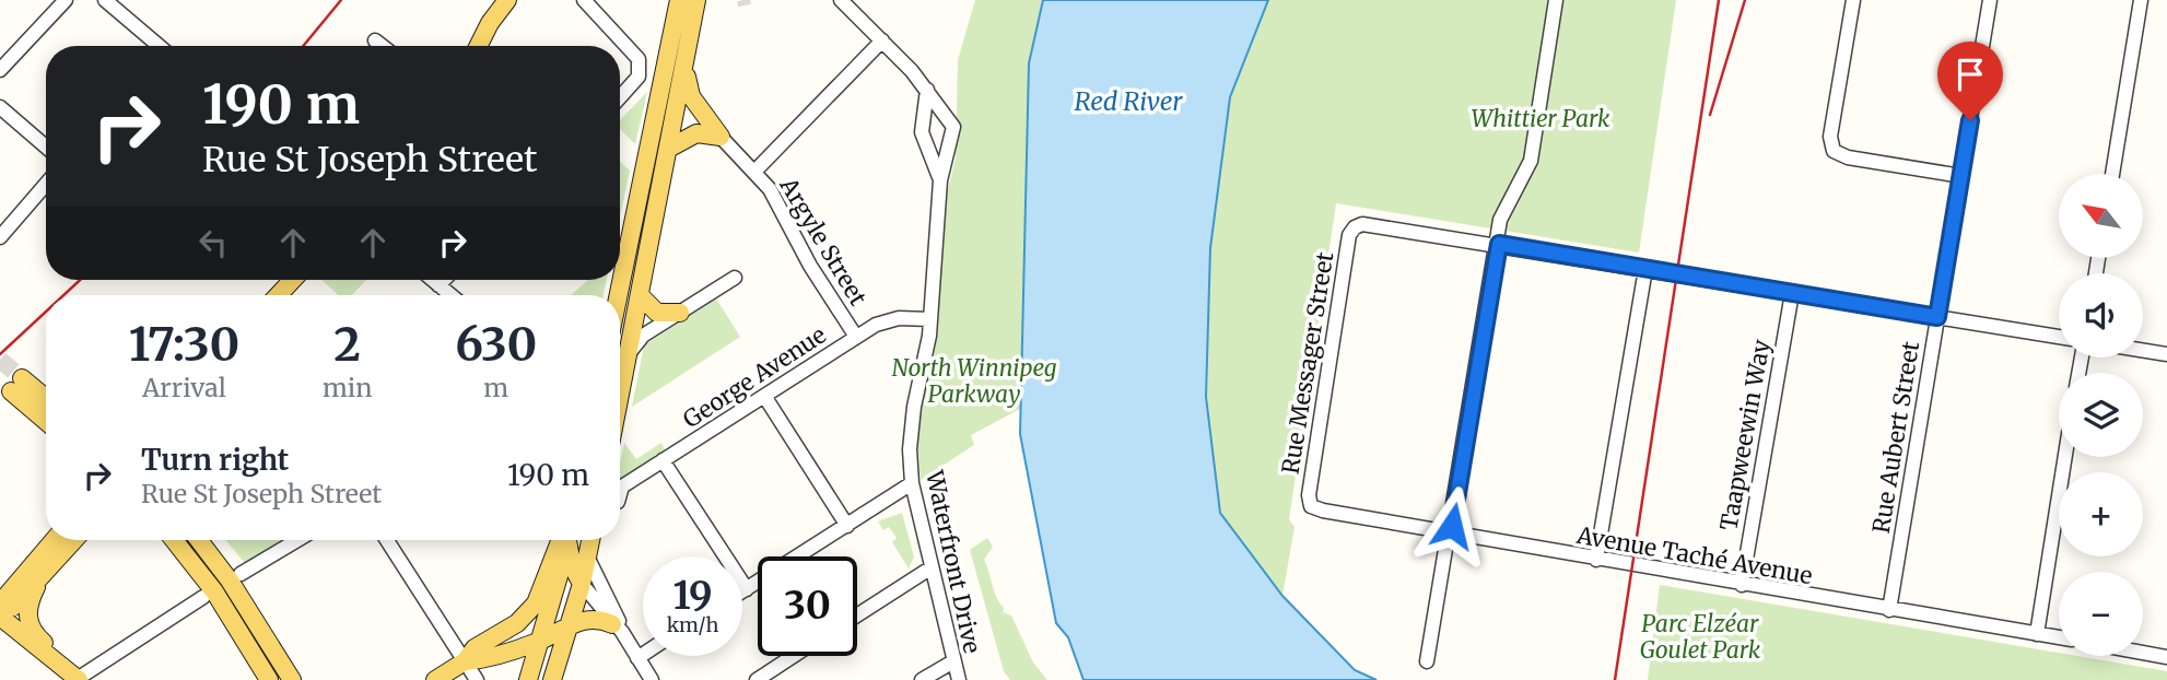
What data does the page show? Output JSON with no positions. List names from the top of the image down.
{
  "streets": {
    "street": [
      "Argyle Street",
      "Rue Messager Street",
      "George Avenue",
      "Taapweewin Way",
      "Rue Aubert Street",
      "Avenue Taché Avenue",
      "Waterfront Drive"
    ]
  },
  "crossings": [
    ["Argyle Street", "George Avenue"],
    ["Rue Messager Street", "Avenue Taché Avenue"],
    ["George Avenue", "Waterfront Drive"],
    ["Taapweewin Way", "Avenue Taché Avenue"],
    ["Rue Aubert Street", "Avenue Taché Avenue"]
  ],
  "water": ["Red River"],
  "parks": ["Whittier Park", "North Winnipeg Parkway", "Parc Elzéar Goulet Park"],
  "north": "top left",
  "page": {
    "turn": ["190 m", "Rue St Joseph Street"],
    "map_buttons": ["+", "−"],
    "eta": [
      "17:30",
      "Arrival",
      "2",
      "min",
      "630",
      "m"
    ],
    "list": [
      {
        "name": "Turn right",
        "note": "Rue St Joseph Street",
        "value": "190 m"
      }
    ],
    "speed": "19 km/h",
    "limit": "30"
  }
}
